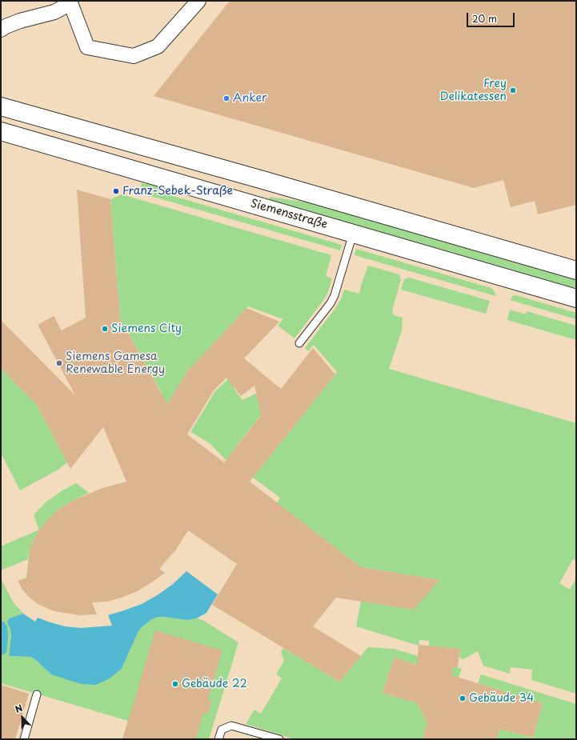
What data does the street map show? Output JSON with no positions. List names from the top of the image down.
{
  "streets": {
    "main road": ["Siemensstraße"]
  },
  "places": [
    "Frey Delikatessen",
    "Anker",
    "Franz-Sebek-Straße",
    "Siemens City",
    "Siemens Gamesa Renewable Energy",
    "Gebäude 22",
    "Gebäude 34"
  ],
  "scale_bar": "20 m",
  "north": "top"
}
